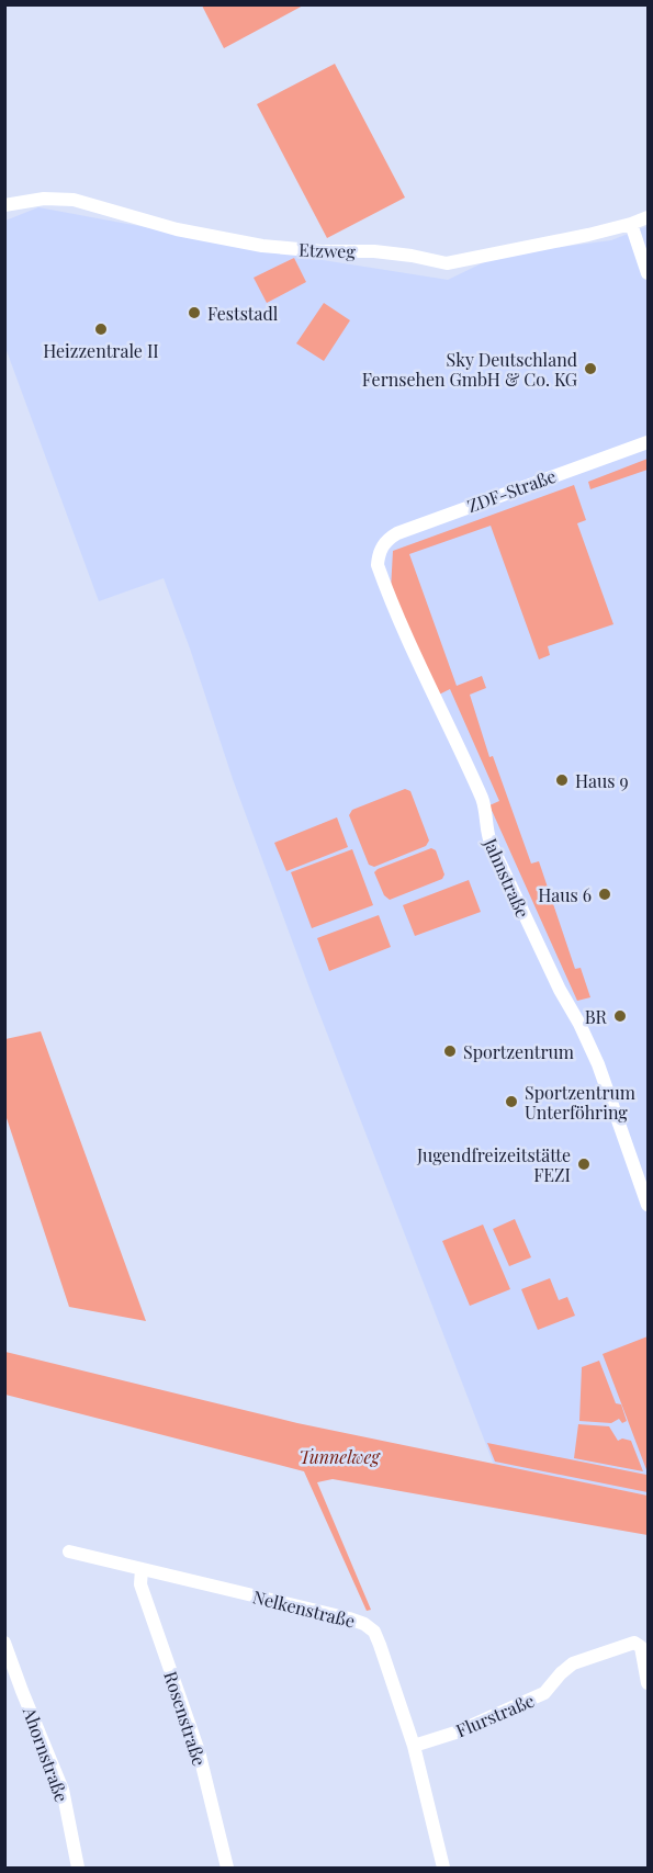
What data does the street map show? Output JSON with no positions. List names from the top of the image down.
{
  "streets": {
    "street": [
      "Etzweg",
      "ZDF-Straße",
      "Jahnstraße",
      "Nelkenstraße",
      "Flurstraße",
      "Rosenstraße",
      "Ahornstraße"
    ]
  },
  "crossings": [
    ["ZDF-Straße", "Jahnstraße"],
    ["Nelkenstraße", "Flurstraße"],
    ["Nelkenstraße", "Rosenstraße"]
  ],
  "parks": ["Tunnelweg"],
  "places": [
    "Feststadl",
    "Heizzentrale II",
    "Sky Deutschland Fernsehen GmbH & Co. KG",
    "Haus 9",
    "Haus 6",
    "BR",
    "Sportzentrum",
    "Sportzentrum Unterföhring",
    "Jugendfreizeitstätte FEZI"
  ]
}
